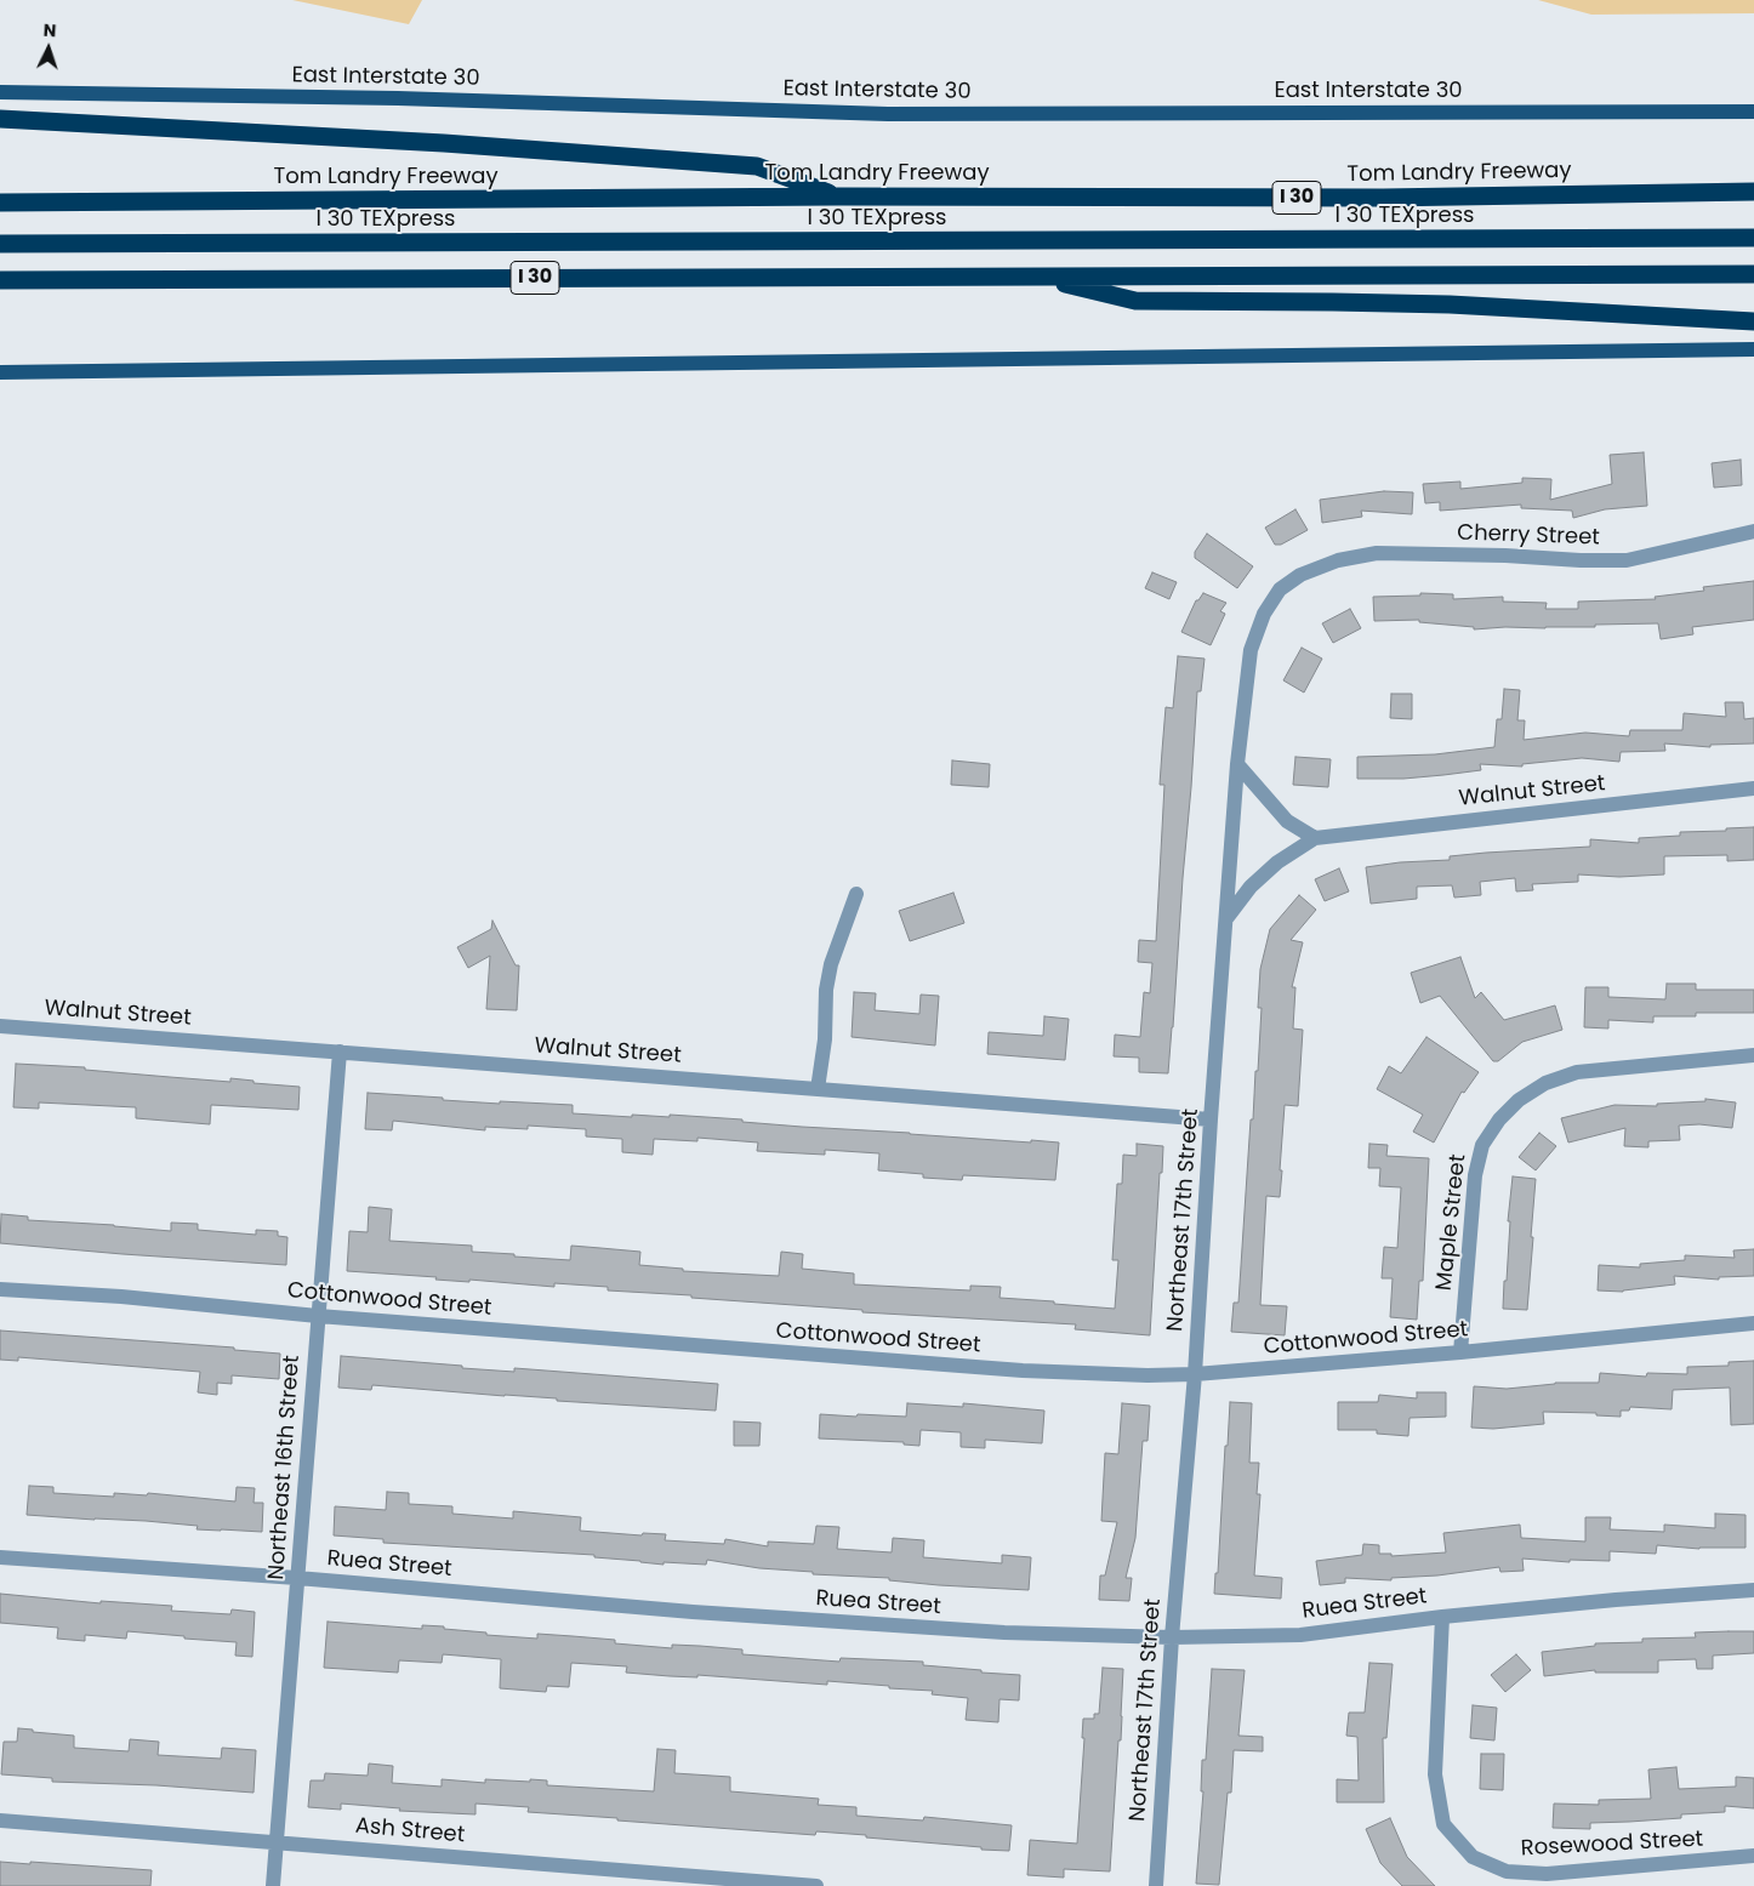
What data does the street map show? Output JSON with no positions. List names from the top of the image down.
{
  "streets": {
    "highway": ["Tom Landry Freeway", "I 30", "I 30 TEXpress"],
    "main road": ["East Interstate 30"],
    "street": [
      "Cherry Street",
      "Walnut Street",
      "Northeast 17th Street",
      "Maple Street",
      "Cottonwood Street",
      "Northeast 16th Street",
      "Ruea Street",
      "Ash Street",
      "Rosewood Street"
    ]
  },
  "crossings": [
    ["Cherry Street", "Northeast 17th Street"],
    ["Walnut Street", "Northeast 17th Street"],
    ["Walnut Street", "Northeast 16th Street"],
    ["Northeast 17th Street", "Cottonwood Street"],
    ["Northeast 17th Street", "Ruea Street"],
    ["Maple Street", "Cottonwood Street"],
    ["Cottonwood Street", "Northeast 16th Street"],
    ["Northeast 16th Street", "Ruea Street"],
    ["Northeast 16th Street", "Ash Street"],
    ["Ruea Street", "Rosewood Street"]
  ],
  "north": "top"
}
